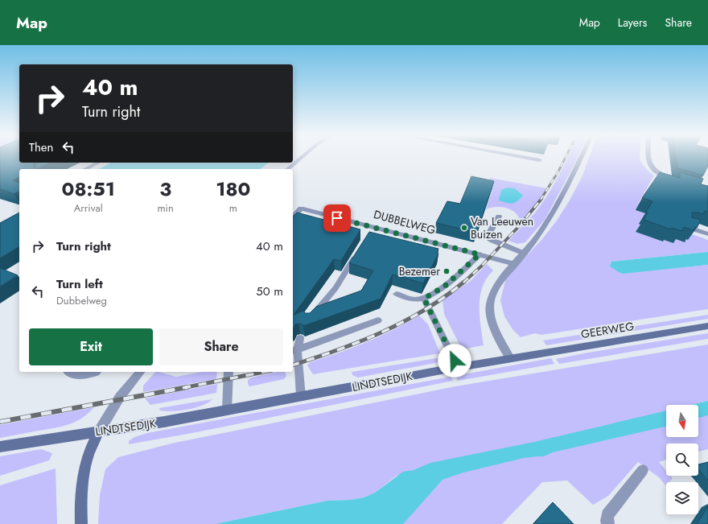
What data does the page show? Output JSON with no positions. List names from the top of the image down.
{
  "streets": {
    "main road": ["GEERWEG", "LINDTSEDIJK"],
    "street": ["DUBBELWEG"]
  },
  "crossings": [
    ["GEERWEG", "LINDTSEDIJK"]
  ],
  "places": ["Van Leeuwen Buizen", "Bezemer"],
  "north": "bottom",
  "page": {
    "header": "Map",
    "nav": ["Map", "Layers", "Share"],
    "turn": ["40 m", "Turn right"],
    "then": "Then",
    "eta": [
      "08:51",
      "Arrival",
      "3",
      "min",
      "180",
      "m"
    ],
    "list": [
      {
        "name": "Turn right",
        "value": "40 m"
      },
      {
        "name": "Turn left",
        "note": "Dubbelweg",
        "value": "50 m"
      }
    ],
    "buttons": ["Exit", "Share"]
  }
}
